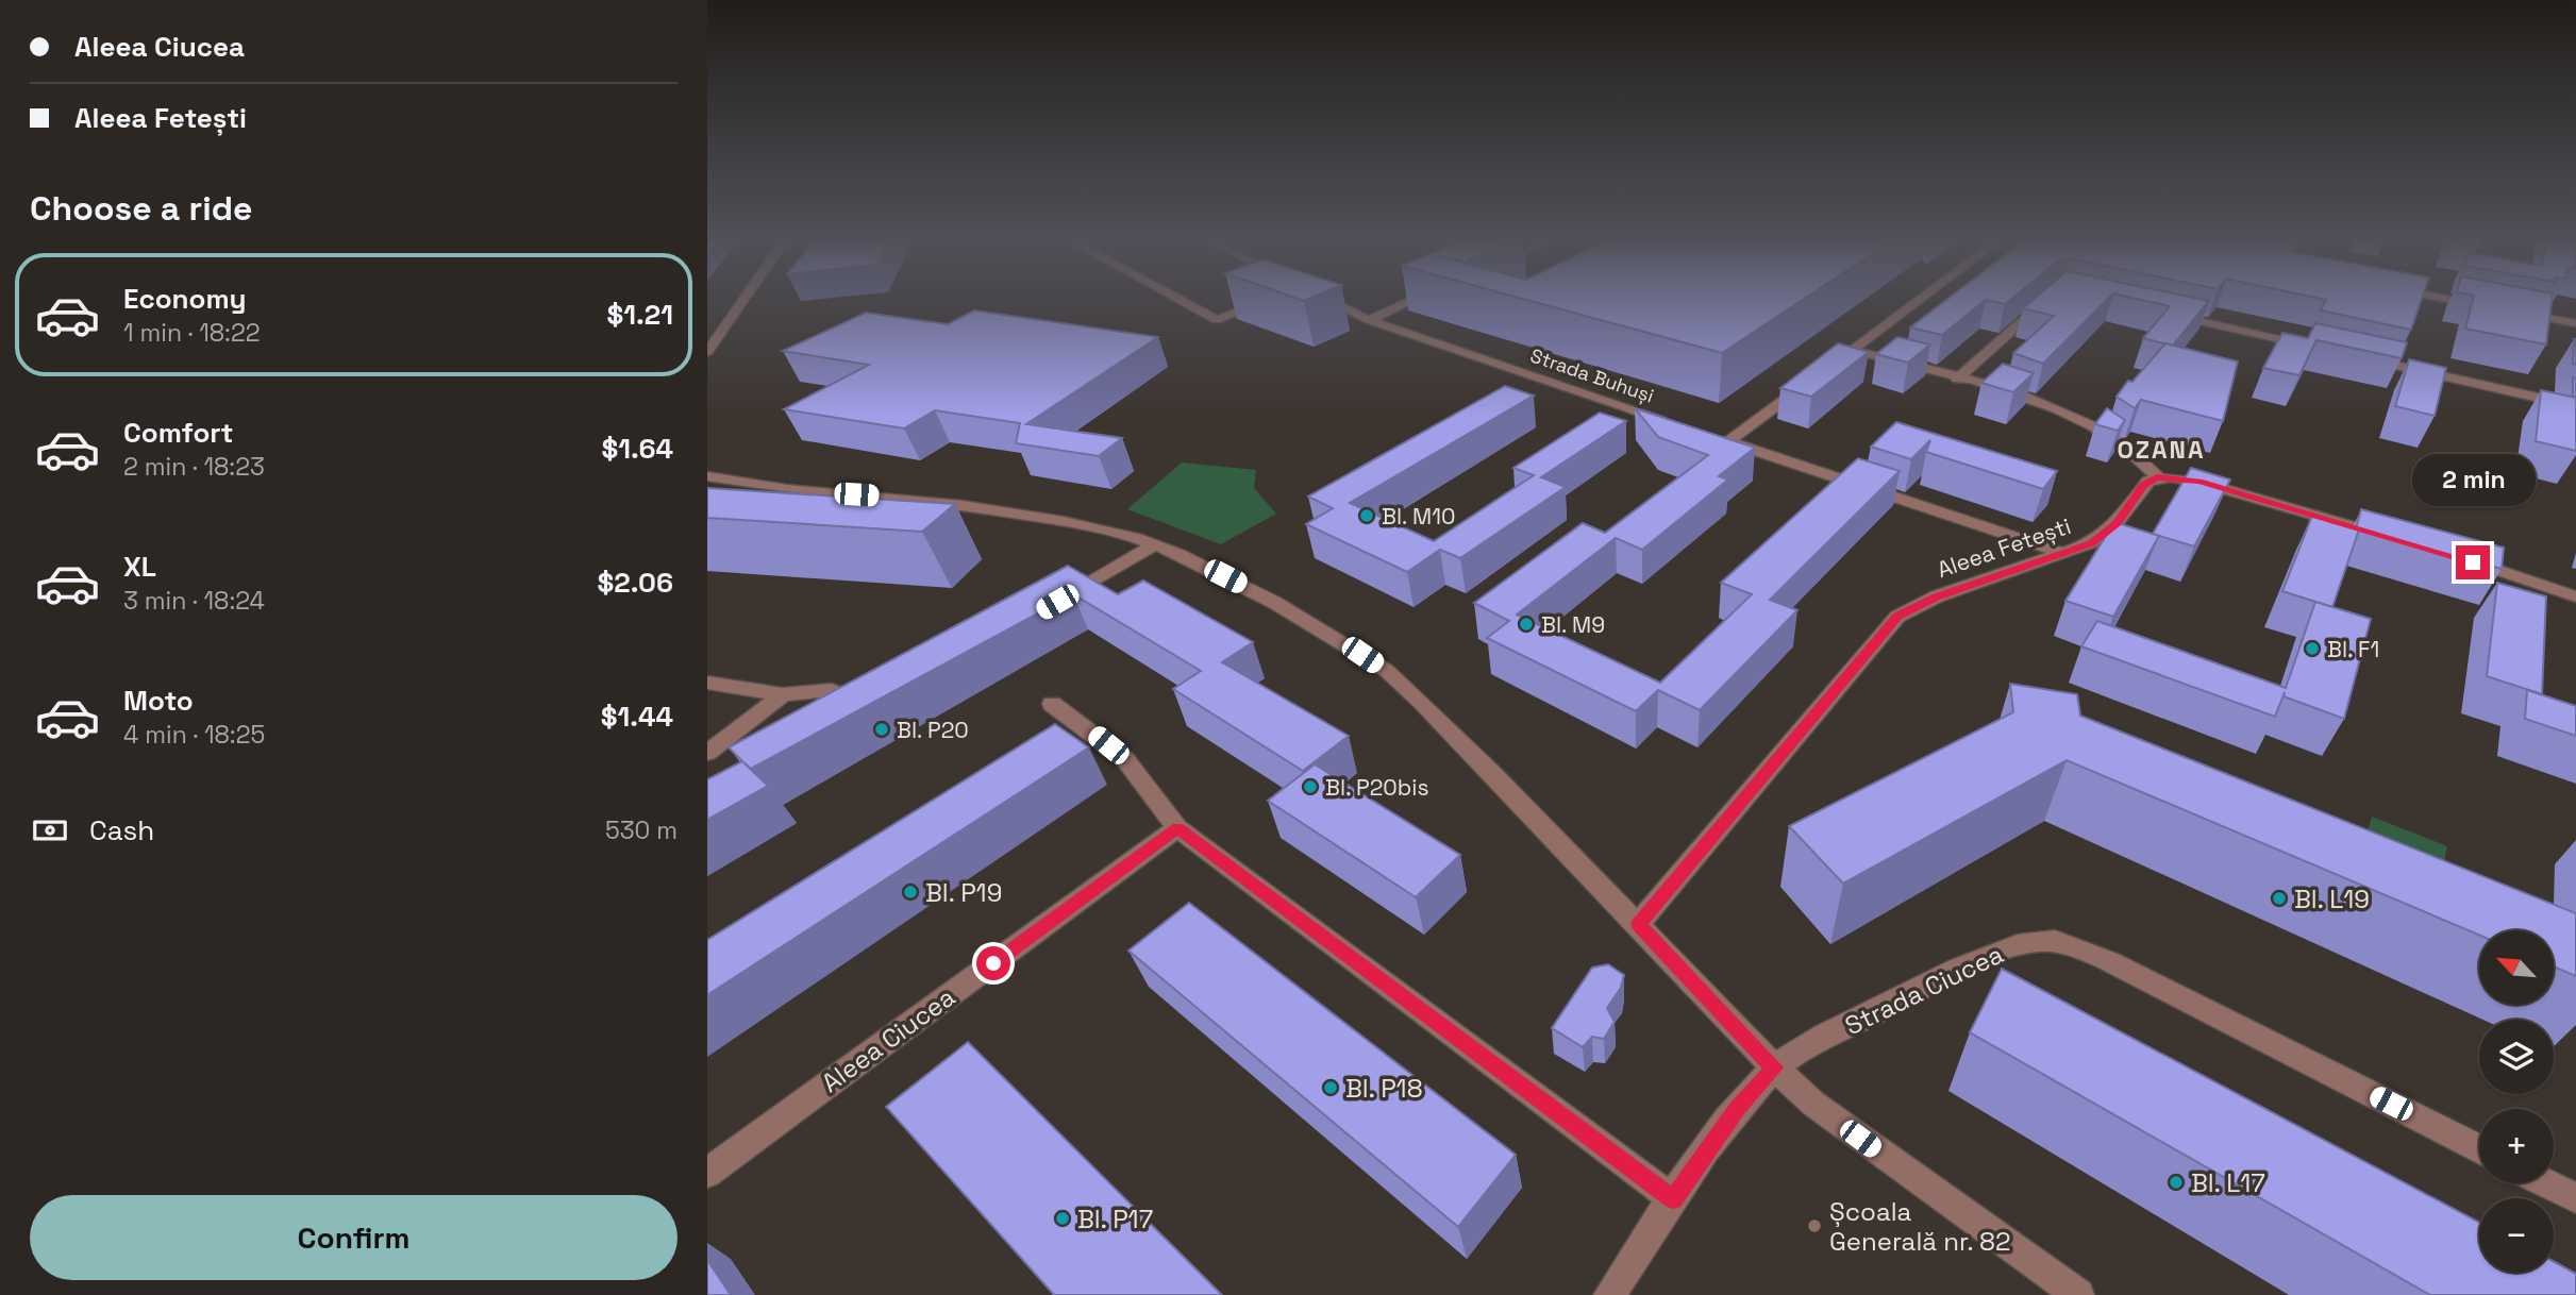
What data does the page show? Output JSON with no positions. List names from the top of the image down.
{
  "streets": {
    "street": [
      "Strada Buhuși",
      "Aleea Fetești",
      "Strada Ciucea",
      "Aleea Ciucea"
    ]
  },
  "districts": ["OZANA"],
  "places": [
    "Bl. M10",
    "Bl. M9",
    "Bl. F1",
    "Bl. P20",
    "Bl. P20bis",
    "Bl. P19",
    "Bl. L19",
    "Bl. P18",
    "Bl. L17",
    "Bl. P17",
    "Școala Generală nr. 82"
  ],
  "north": "top left",
  "page": {
    "banner": ["Aleea Ciucea", "Aleea Fetești"],
    "heading": "Choose a ride",
    "list": [
      {
        "name": "Economy",
        "note": "1 min · 18:22",
        "value": "$1.21"
      },
      {
        "name": "Comfort",
        "note": "2 min · 18:23",
        "value": "$1.64"
      },
      {
        "name": "XL",
        "note": "3 min · 18:24",
        "value": "$2.06"
      },
      {
        "name": "Moto",
        "note": "4 min · 18:25",
        "value": "$1.44"
      }
    ],
    "bubble": "2 min",
    "pay": ["Cash", "530 m"],
    "map_buttons": ["+", "−"],
    "buttons": "Confirm"
  }
}
